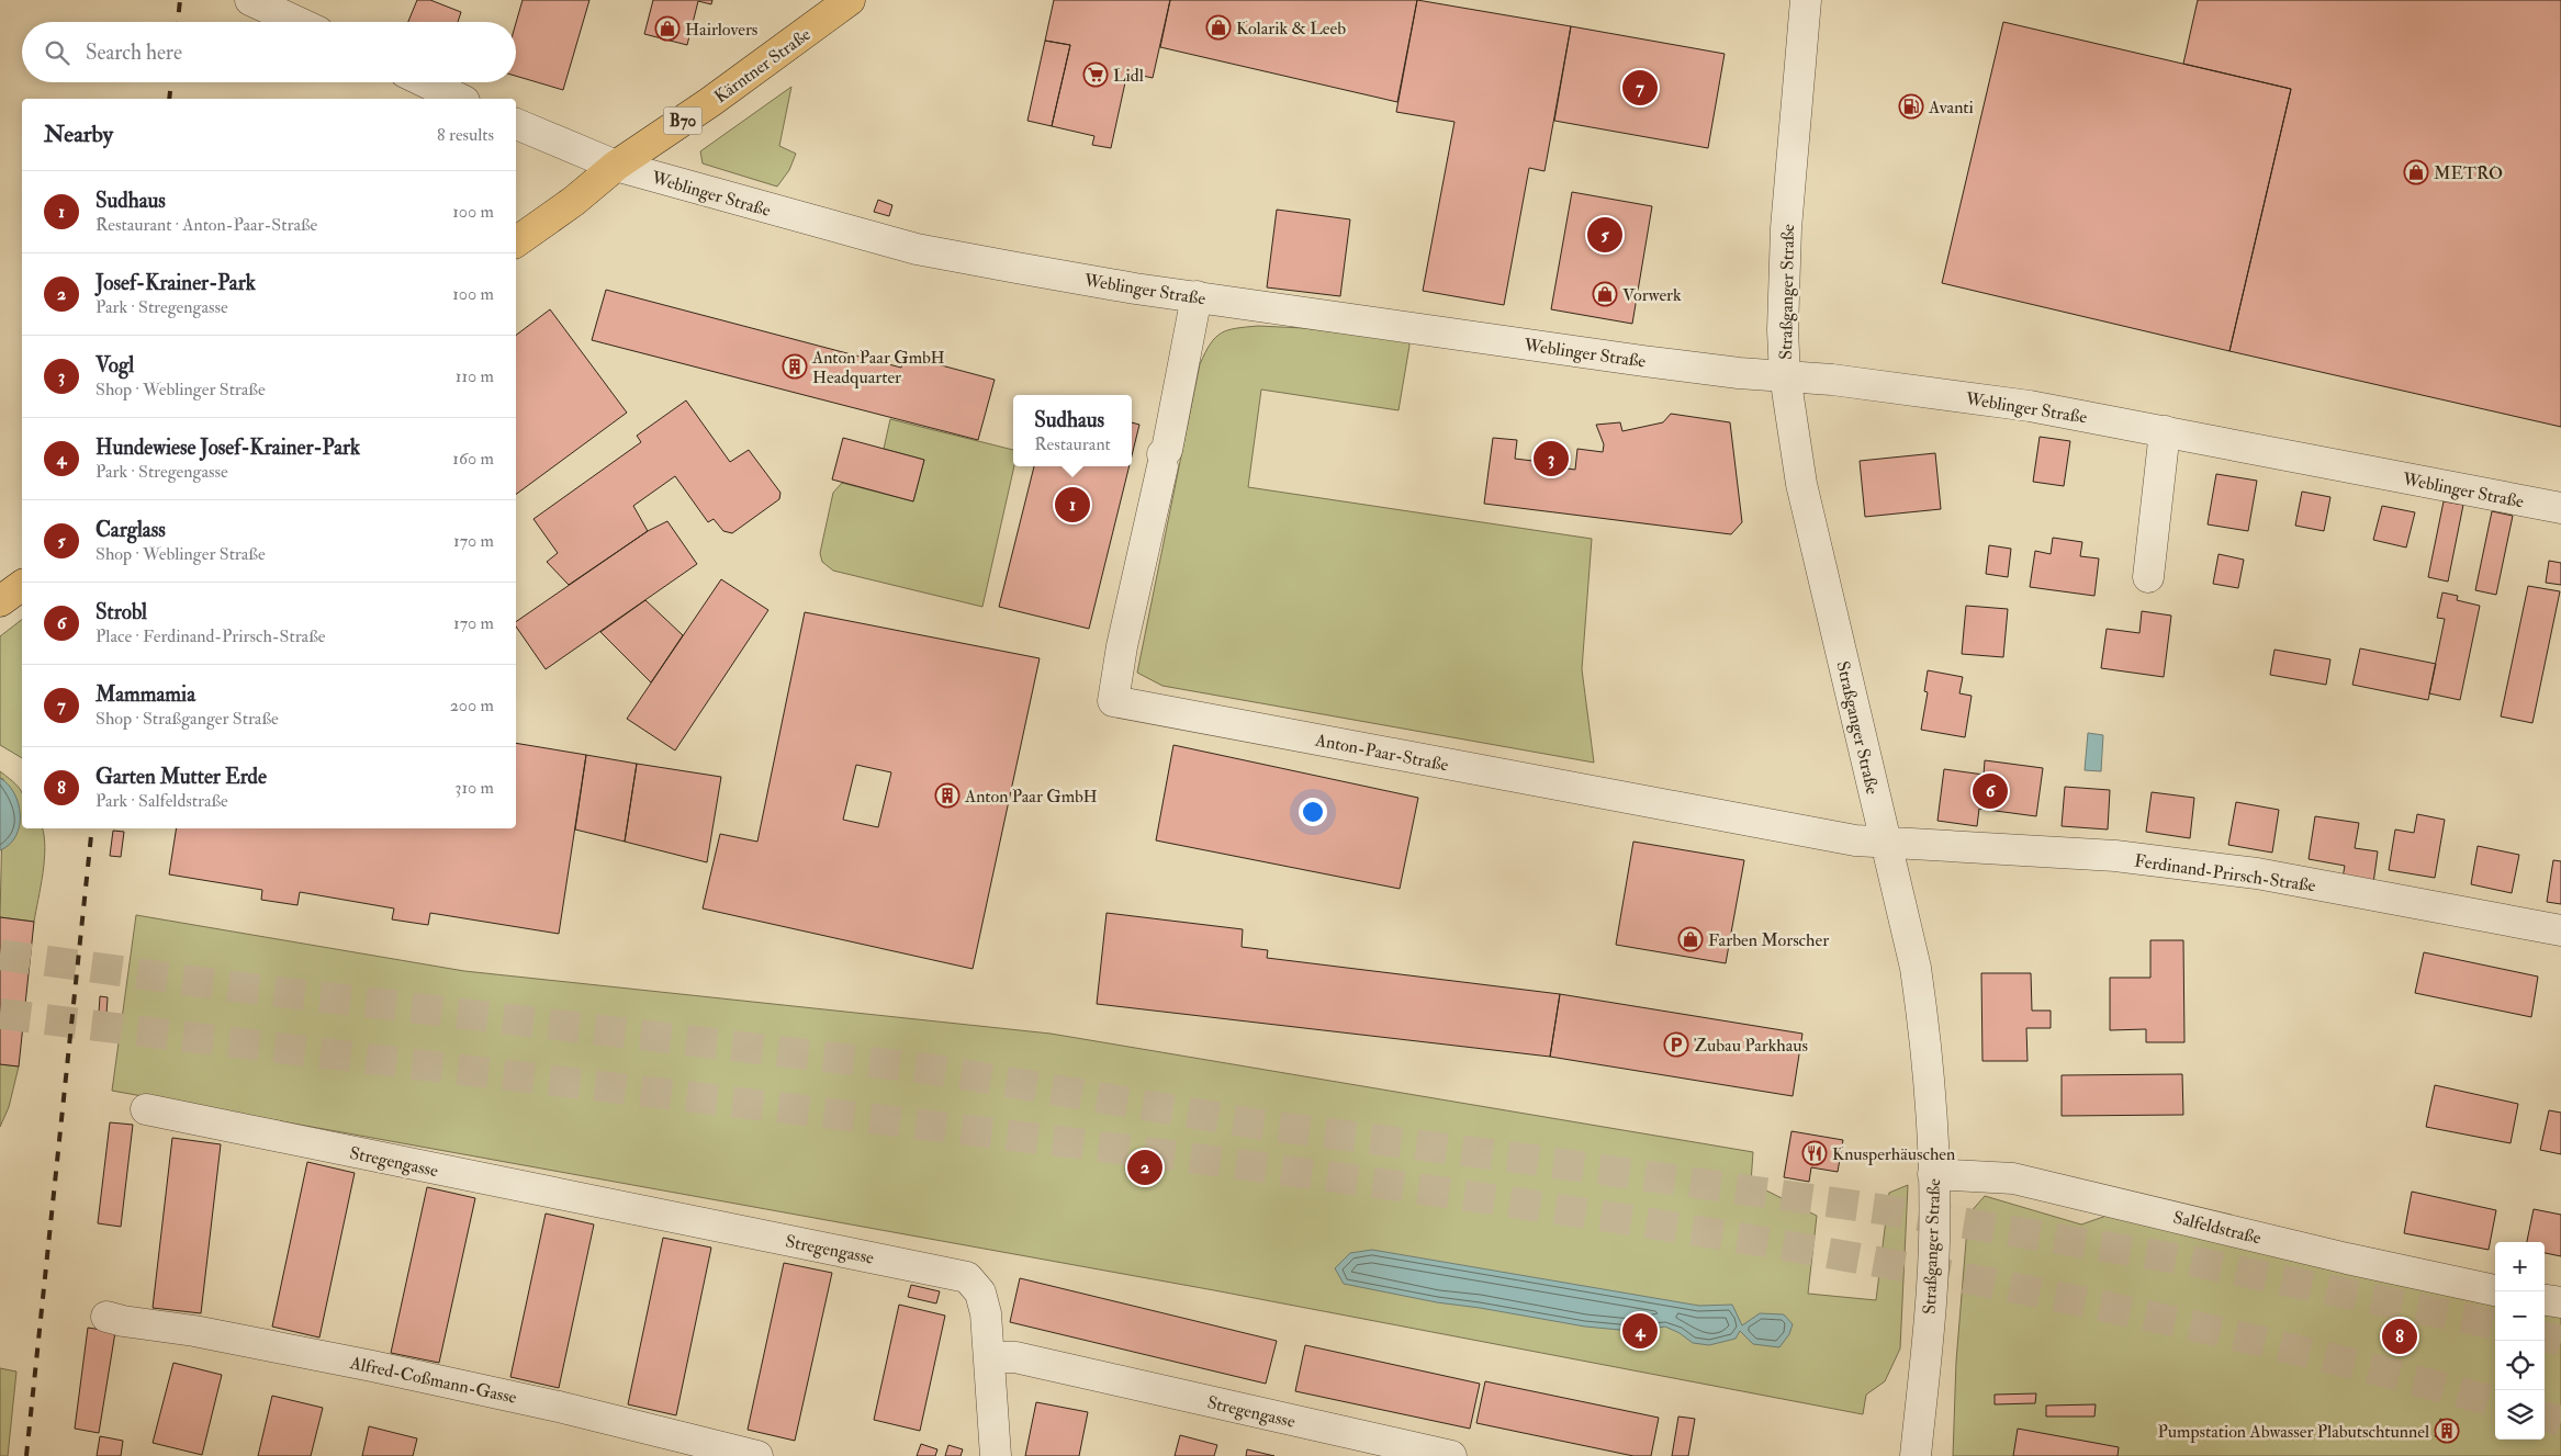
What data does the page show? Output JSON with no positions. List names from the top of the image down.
{
  "streets": {
    "main road": ["Kärntner Straße", "B70"],
    "street": [
      "Weblinger Straße",
      "Straßganger Straße",
      "Anton-Paar-Straße",
      "Ferdinand-Prirsch-Straße",
      "Stregengasse",
      "Salfeldstraße",
      "Alfred-Coßmann-Gasse"
    ]
  },
  "crossings": [
    ["Kärntner Straße", "Weblinger Straße"],
    ["Weblinger Straße", "Straßganger Straße"],
    ["Weblinger Straße", "Anton-Paar-Straße"],
    ["Straßganger Straße", "Anton-Paar-Straße"],
    ["Straßganger Straße", "Ferdinand-Prirsch-Straße"],
    ["Straßganger Straße", "Salfeldstraße"],
    ["Anton-Paar-Straße", "Ferdinand-Prirsch-Straße"]
  ],
  "places": {
    "shop": [
      "Kolarik & Leeb",
      "Hairlovers",
      "METRO",
      "Vorwerk",
      "Farben Morscher"
    ],
    "supermarket": ["Lidl"],
    "fuel station": ["Avanti"],
    "building": ["Anton Paar GmbH Headquarter", "Anton Paar GmbH", "Pumpstation Abwasser Plabutschtunnel"],
    "parking": ["Zubau Parkhaus"],
    "restaurant": ["Knusperhäuschen"]
  },
  "page": {
    "search": "Search here",
    "pins": [
      "7",
      "5",
      "3",
      "1",
      "6",
      "2",
      "4",
      "8"
    ],
    "heading": ["Nearby", "8 results"],
    "list": [
      {
        "mark": "1",
        "name": "Sudhaus",
        "note": "Restaurant · Anton-Paar-Straße",
        "value": "100 m"
      },
      {
        "mark": "2",
        "name": "Josef-Krainer-Park",
        "note": "Park · Stregengasse",
        "value": "100 m"
      },
      {
        "mark": "3",
        "name": "Vogl",
        "note": "Shop · Weblinger Straße",
        "value": "110 m"
      },
      {
        "mark": "4",
        "name": "Hundewiese Josef-Krainer-Park",
        "note": "Park · Stregengasse",
        "value": "160 m"
      },
      {
        "mark": "5",
        "name": "Carglass",
        "note": "Shop · Weblinger Straße",
        "value": "170 m"
      },
      {
        "mark": "6",
        "name": "Strobl",
        "note": "Place · Ferdinand-Prirsch-Straße",
        "value": "170 m"
      },
      {
        "mark": "7",
        "name": "Mammamia",
        "note": "Shop · Straßganger Straße",
        "value": "200 m"
      },
      {
        "mark": "8",
        "name": "Garten Mutter Erde",
        "note": "Park · Salfeldstraße",
        "value": "310 m"
      }
    ],
    "popup": ["Sudhaus", "Restaurant"],
    "map_buttons": ["+", "−"]
  }
}
